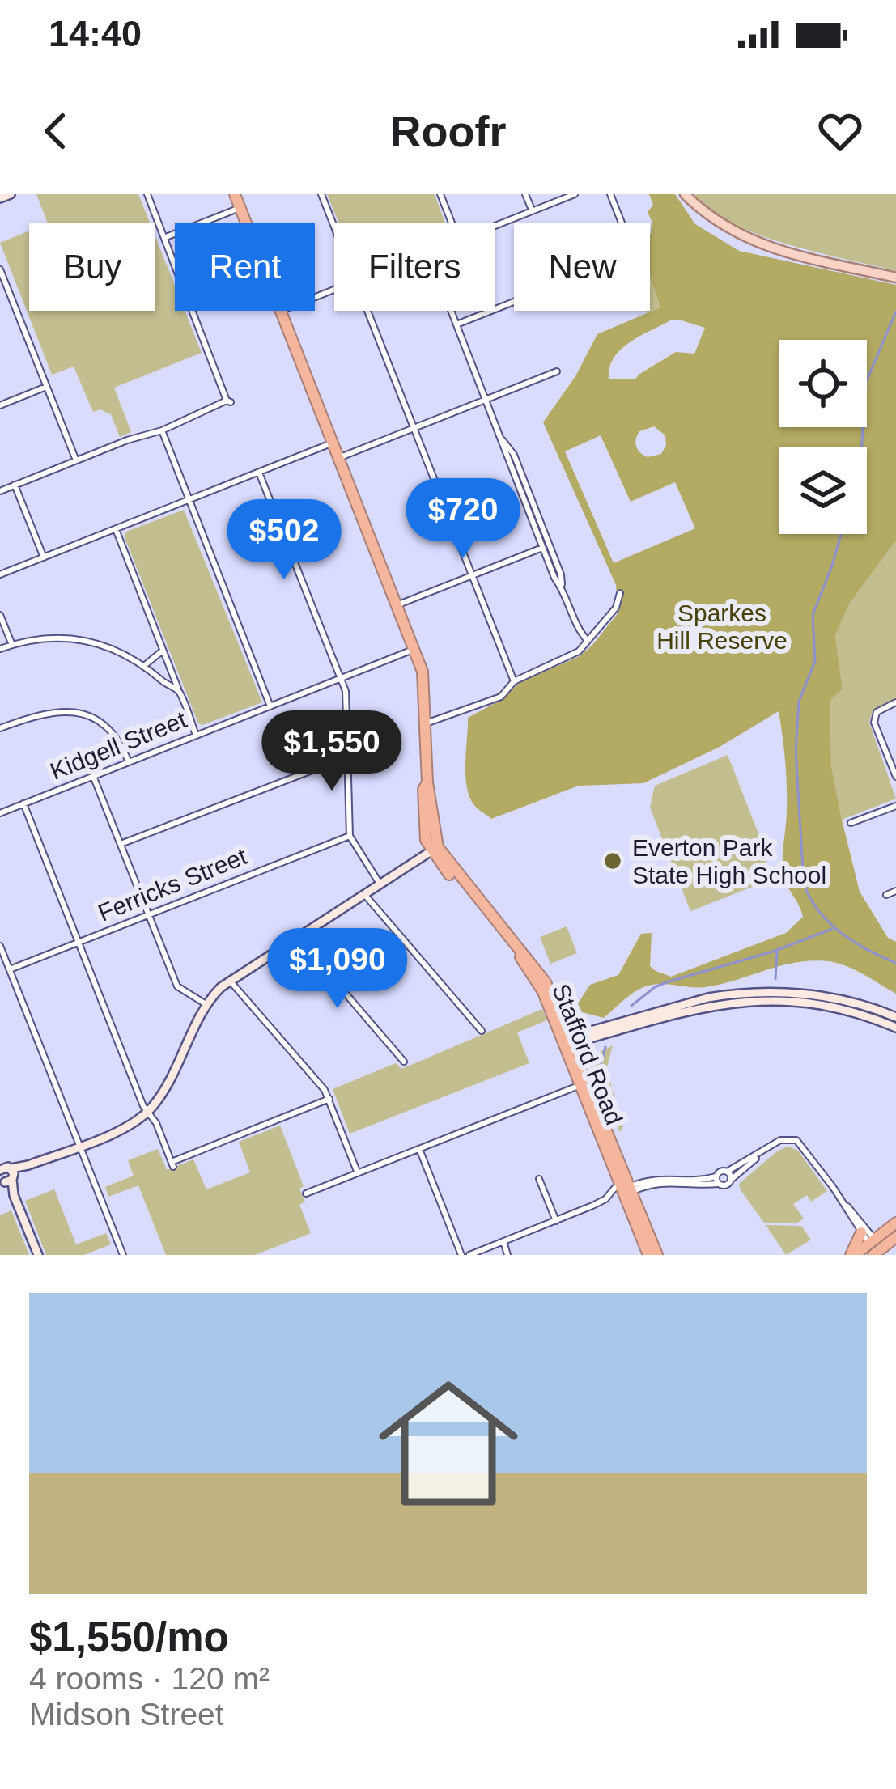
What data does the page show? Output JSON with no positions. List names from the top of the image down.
{
  "streets": {
    "highway": ["Stafford Road"],
    "street": ["Kidgell Street", "Ferricks Street"]
  },
  "parks": ["Sparkes Hill Reserve"],
  "places": ["Everton Park State High School"],
  "page": {
    "status": "14:40",
    "header": "Roofr",
    "chip": [
      "Buy",
      "Rent",
      "Filters",
      "New"
    ],
    "price": [
      "$720",
      "$502",
      "$1,550",
      "$1,090"
    ],
    "list": [
      {
        "name": "$1,550/mo",
        "note": "4 rooms · 120 m² · Midson Street"
      }
    ]
  }
}
